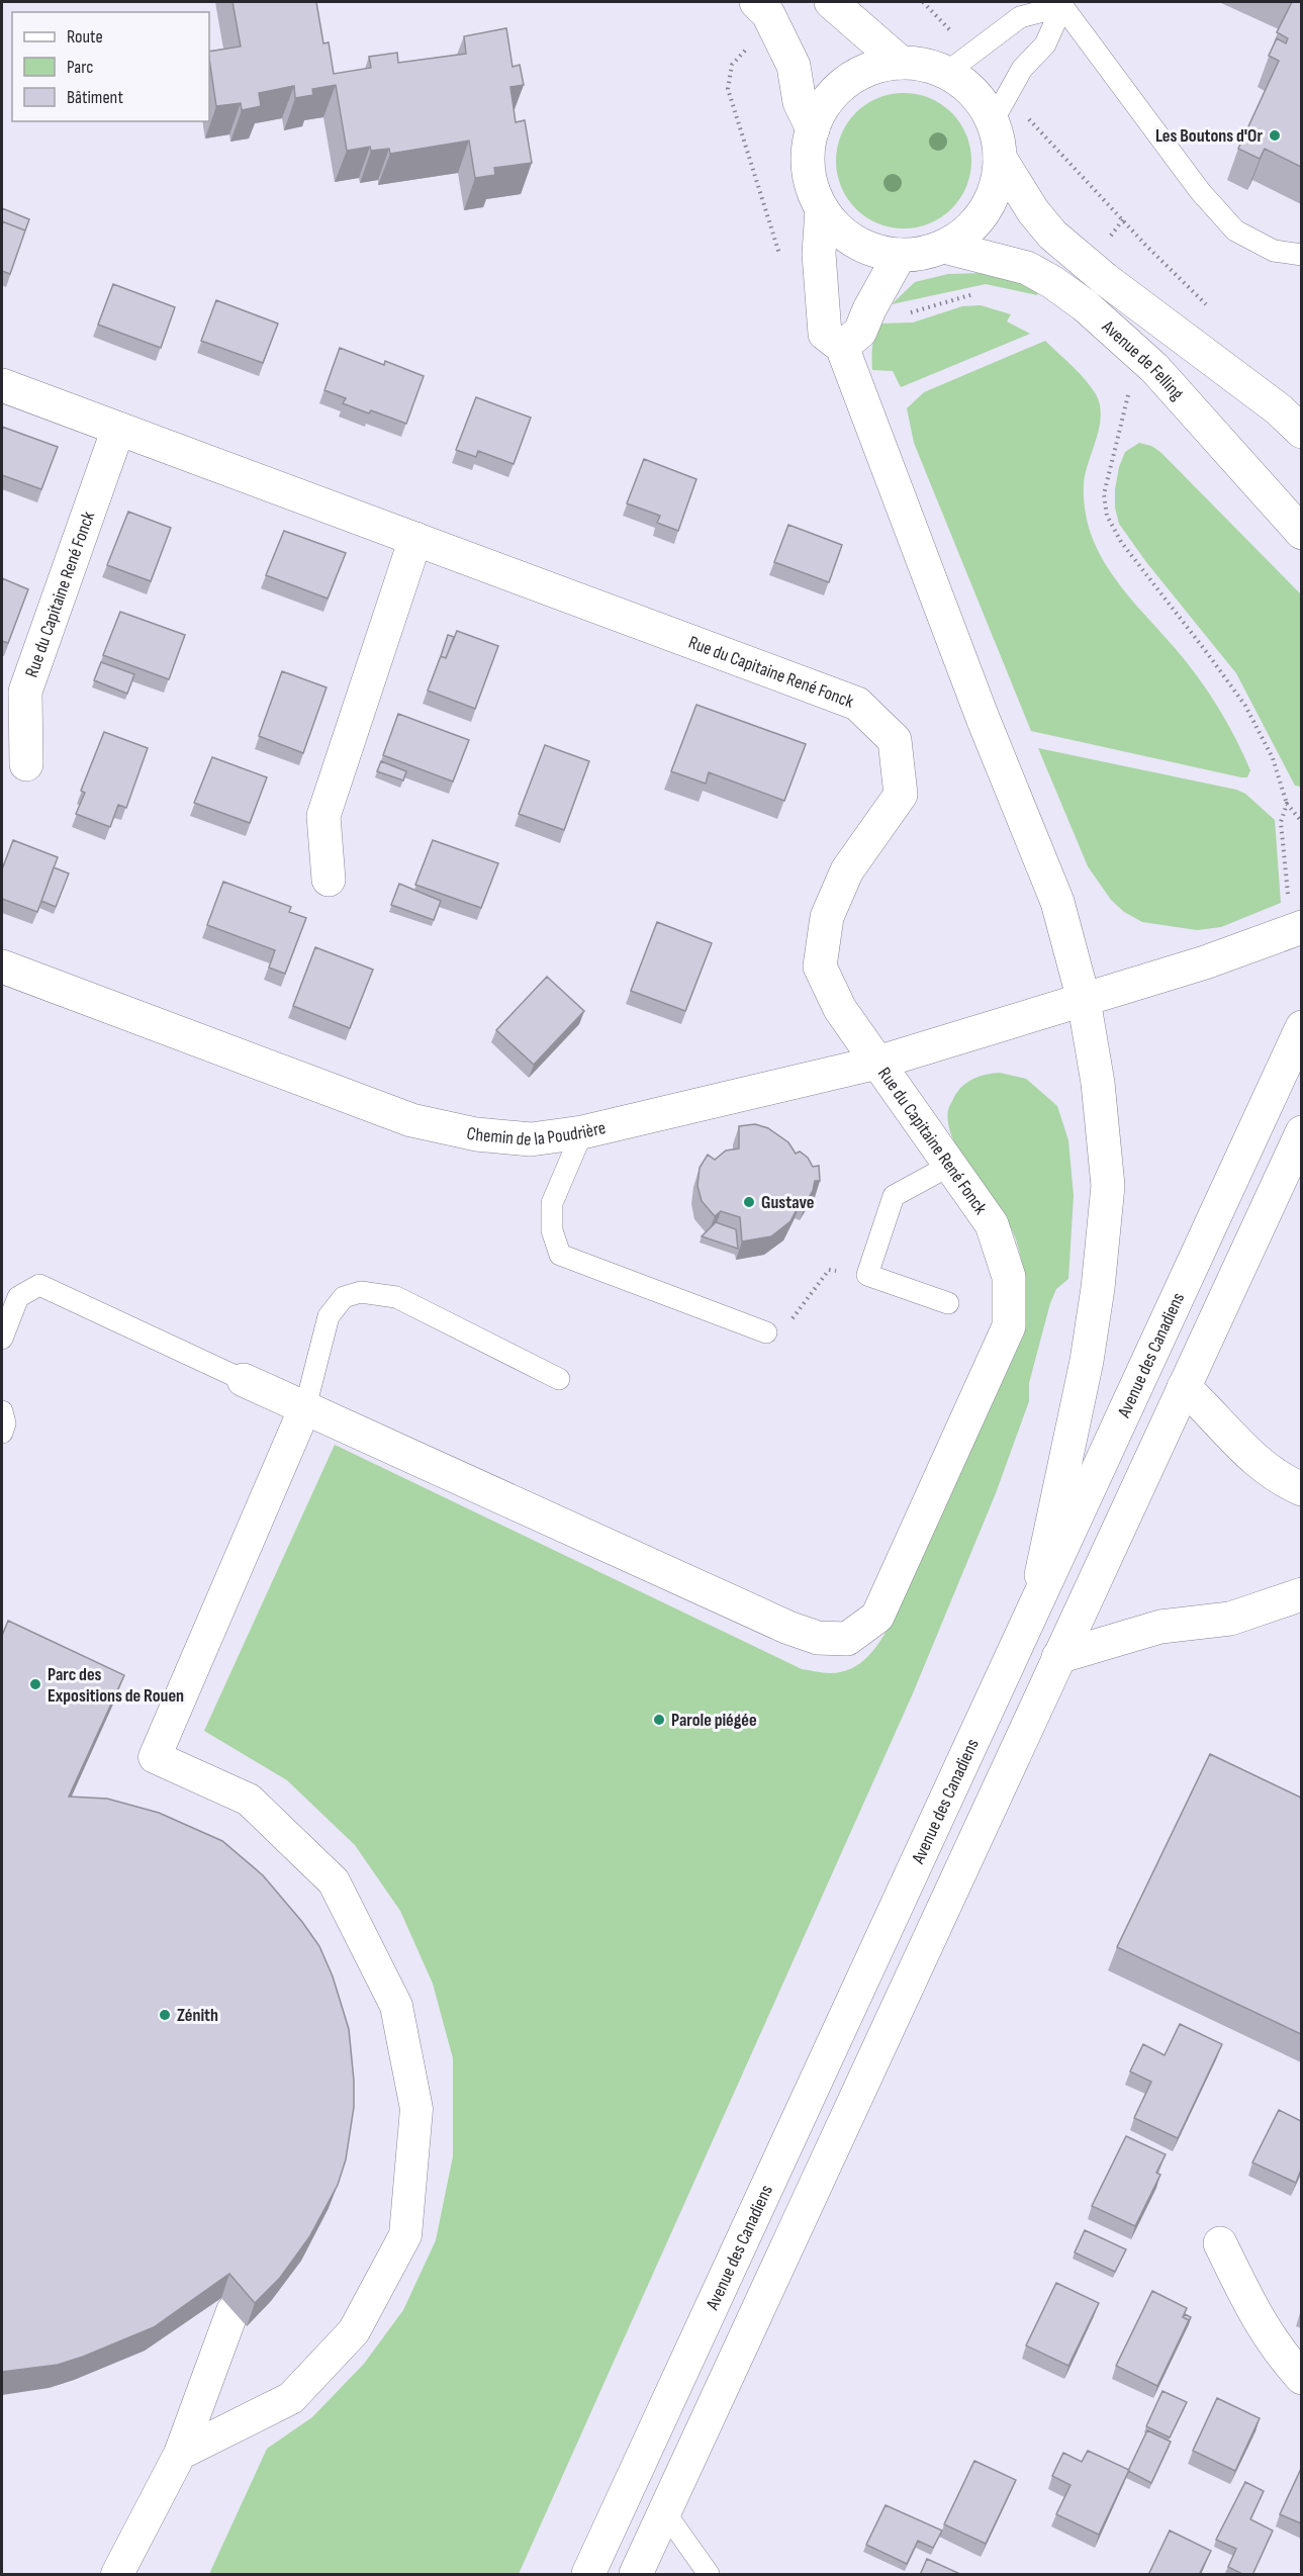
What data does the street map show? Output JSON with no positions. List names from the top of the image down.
{
  "streets": {
    "street": [
      "Avenue de Felling",
      "Rue du Capitaine René Fonck",
      "Chemin de la Poudrière",
      "Avenue des Canadiens"
    ]
  },
  "crossings": [
    ["Rue du Capitaine René Fonck", "Chemin de la Poudrière"]
  ],
  "places": [
    "Les Boutons d'Or",
    "Gustave",
    "Parc des Expositions de Rouen",
    "Parole piégée",
    "Zénith"
  ],
  "legend": ["Route", "Parc", "Bâtiment"]
}
